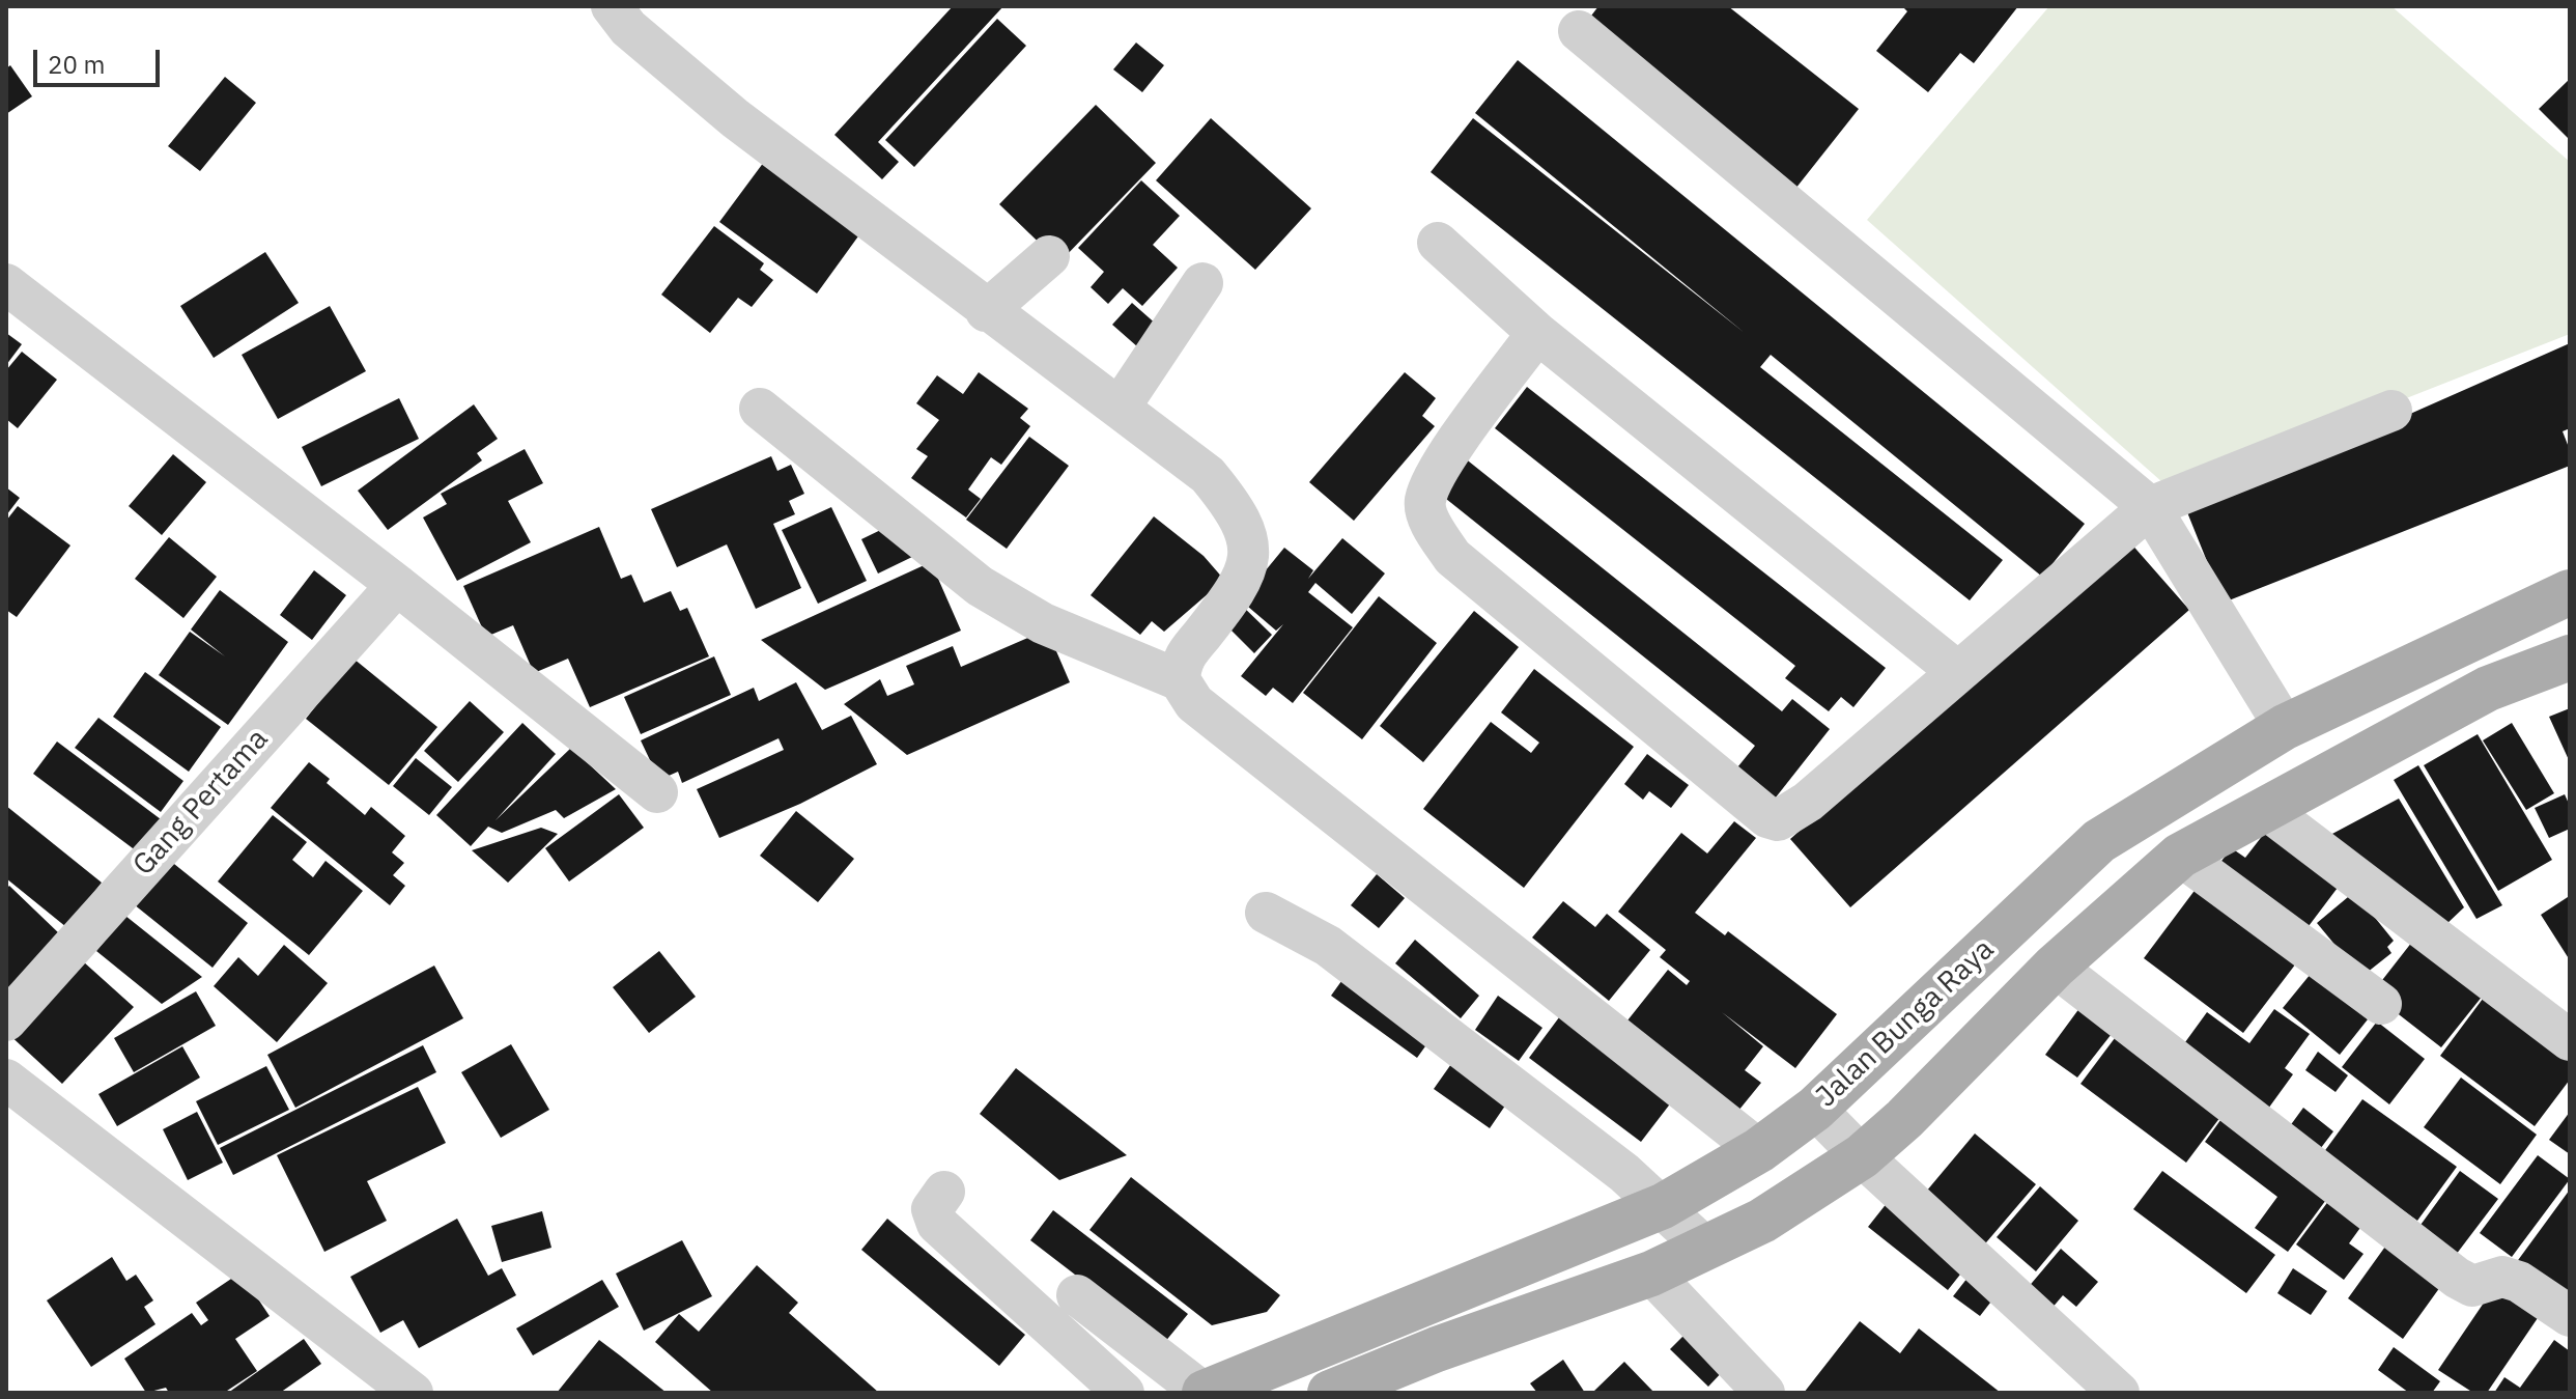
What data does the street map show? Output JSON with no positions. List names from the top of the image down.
{
  "streets": {
    "main road": ["Jalan Bunga Raya"],
    "street": ["Gang Pertama"]
  },
  "scale_bar": "20 m"
}
